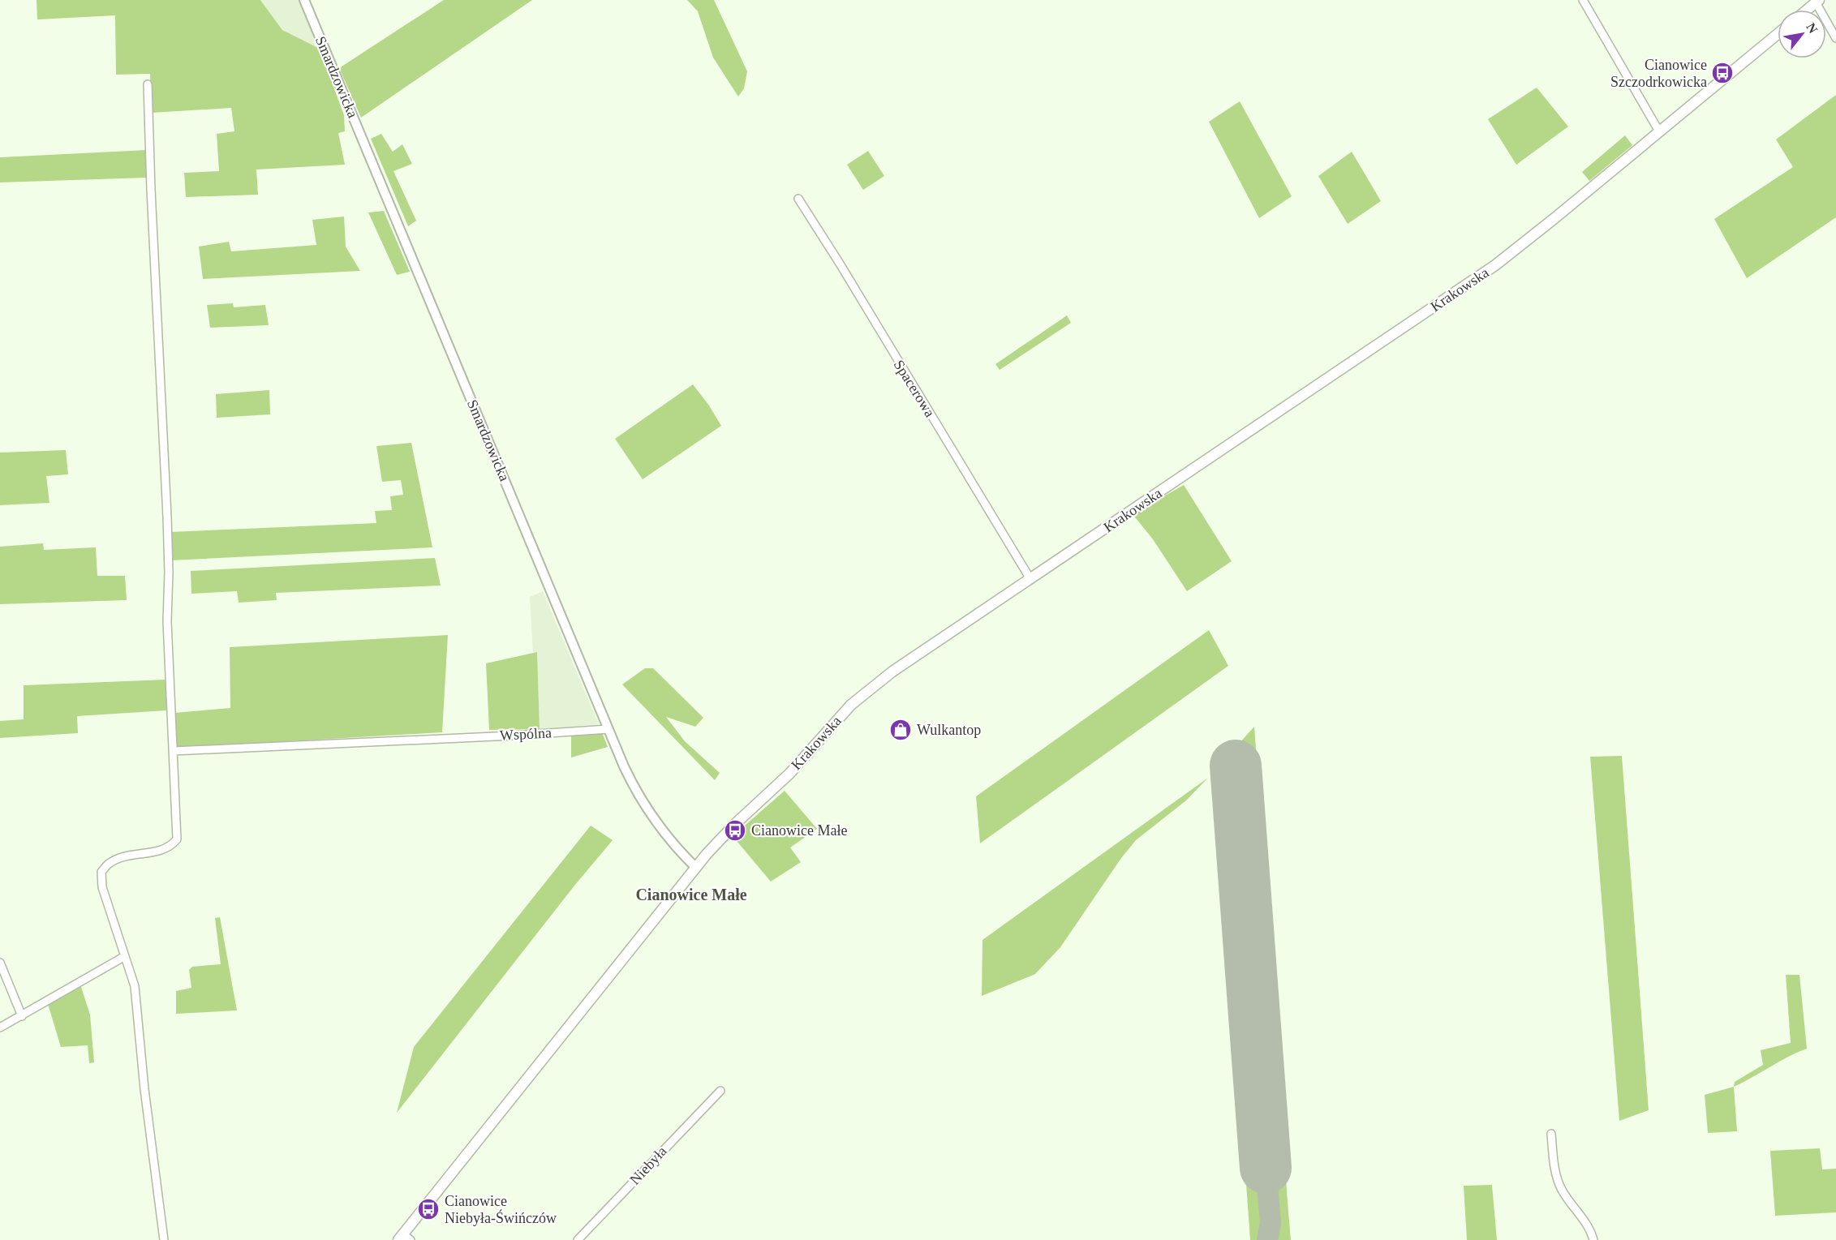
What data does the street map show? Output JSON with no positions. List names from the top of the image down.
{
  "streets": {
    "main road": ["Krakowska"],
    "street": [
      "Smardzowicka",
      "Spacerowa",
      "Wspólna",
      "Niebyła"
    ]
  },
  "crossings": [
    ["Smardzowicka", "Krakowska"],
    ["Smardzowicka", "Wspólna"],
    ["Krakowska", "Spacerowa"]
  ],
  "districts": ["Cianowice Małe"],
  "places": {
    "bus stop": ["Cianowice Szczodrkowicka", "Cianowice Małe", "Cianowice Niebyła-Świńczów"],
    "shop": ["Wulkantop"]
  },
  "north": "top right"
}
